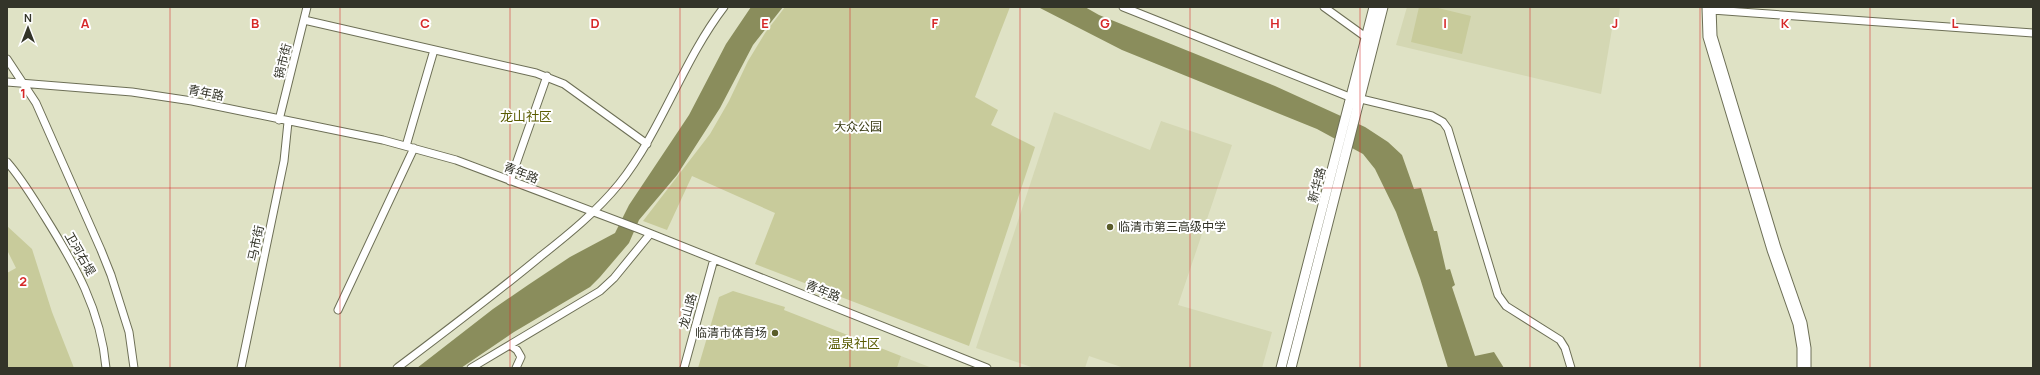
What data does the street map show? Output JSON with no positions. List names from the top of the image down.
{
  "streets": {
    "main road": ["新华路"],
    "street": [
      "锅市街",
      "青年路",
      "马市街",
      "卫河右堤",
      "龙山路"
    ]
  },
  "crossings": [
    ["锅市街", "青年路"],
    ["青年路", "马市街"],
    ["青年路", "龙山路"]
  ],
  "districts": ["龙山社区", "温泉社区"],
  "parks": ["大众公园"],
  "places": ["临清市第三高级中学", "临清市体育场"],
  "north": "top",
  "grid": {
    "columns": [
      "A",
      "B",
      "C",
      "D",
      "E",
      "F",
      "G",
      "H",
      "I",
      "J",
      "K",
      "L"
    ],
    "rows": ["1", "2"]
  }
}
